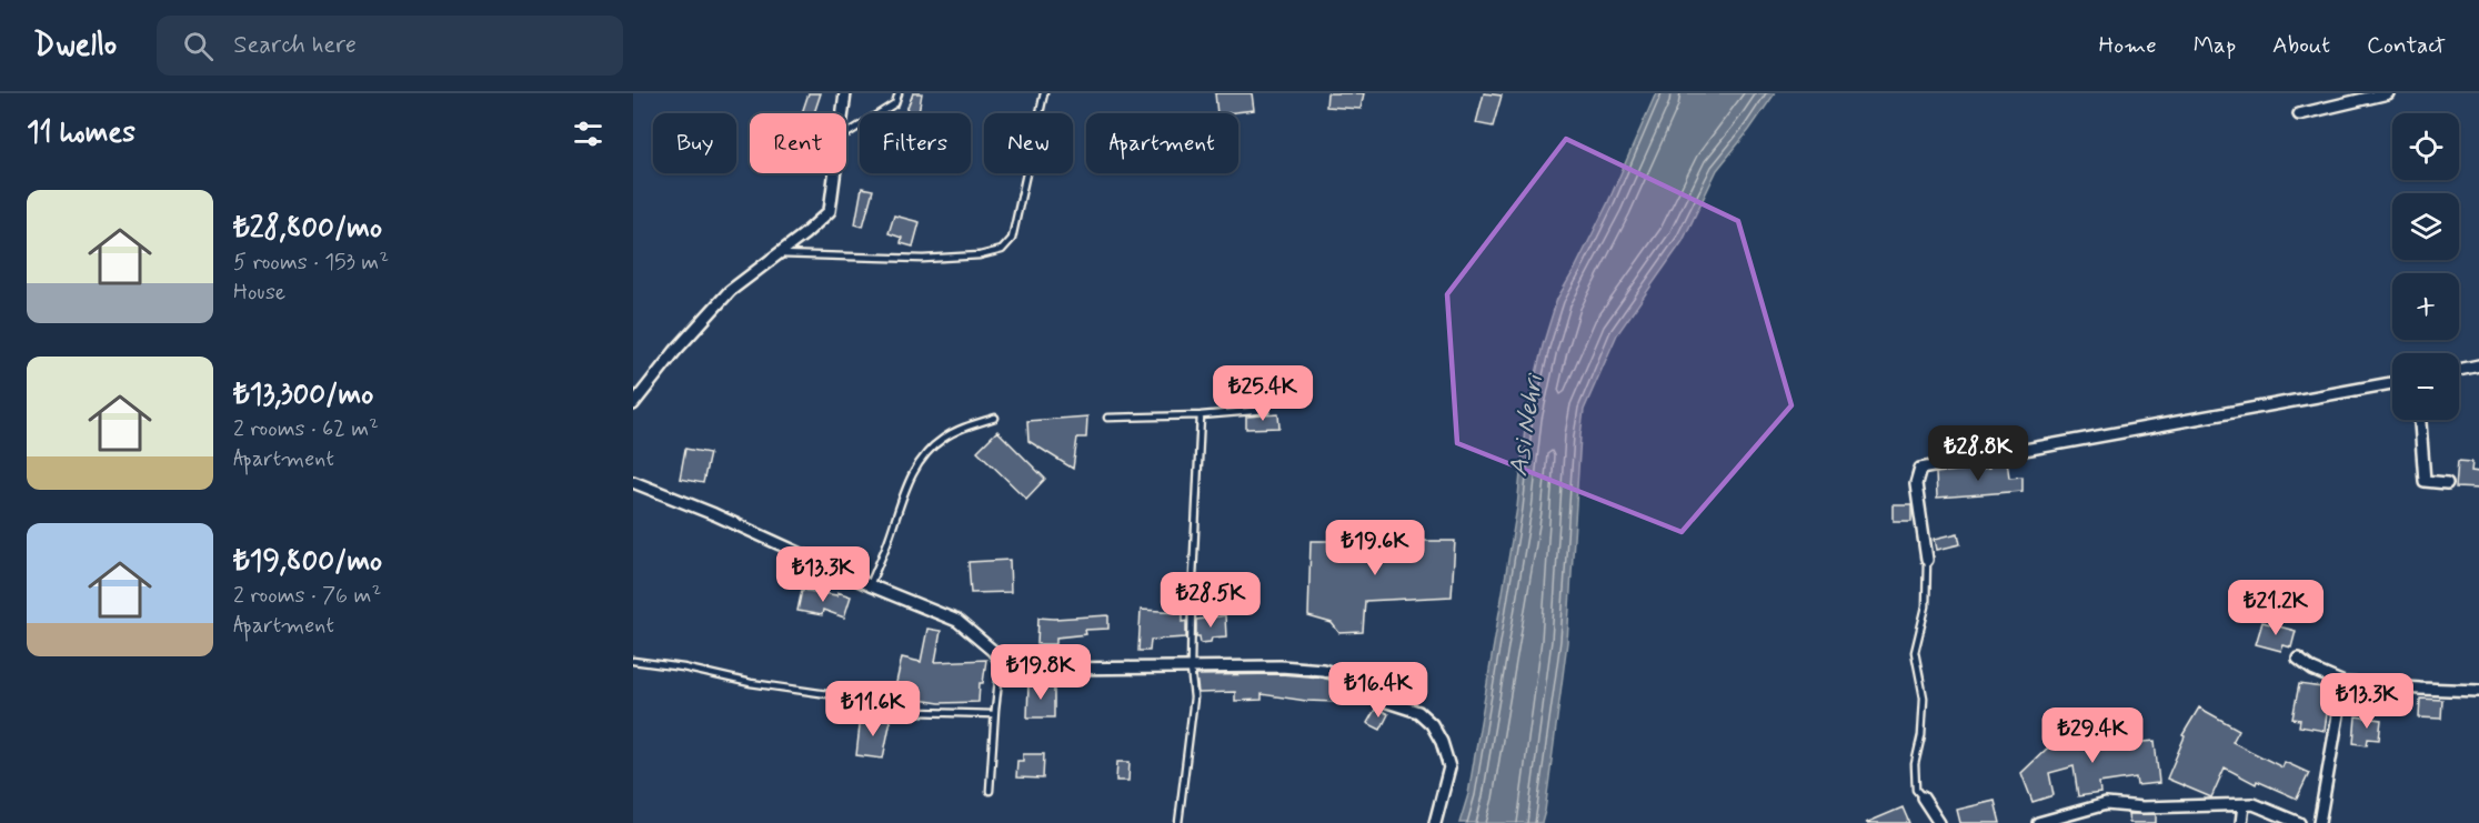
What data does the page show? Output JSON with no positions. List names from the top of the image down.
{
  "water": ["Asi Nehri"],
  "page": {
    "header": "Dwello",
    "search": "Search here",
    "nav": [
      "Home",
      "Map",
      "About",
      "Contact"
    ],
    "heading": "11 homes",
    "map_buttons": ["+", "−"],
    "chip": [
      "Buy",
      "Rent",
      "Filters",
      "New",
      "Apartment"
    ],
    "list": [
      {
        "name": "₺28,800/mo",
        "note": "5 rooms · 153 m² · House"
      },
      {
        "name": "₺13,300/mo",
        "note": "2 rooms · 62 m² · Apartment"
      },
      {
        "name": "₺19,800/mo",
        "note": "2 rooms · 76 m² · Apartment"
      }
    ],
    "price": [
      "₺25.4K",
      "₺28.8K",
      "₺19.6K",
      "₺13.3K",
      "₺28.5K",
      "₺21.2K",
      "₺19.8K",
      "₺16.4K",
      "₺13.3K",
      "₺11.6K",
      "₺29.4K"
    ]
  }
}
